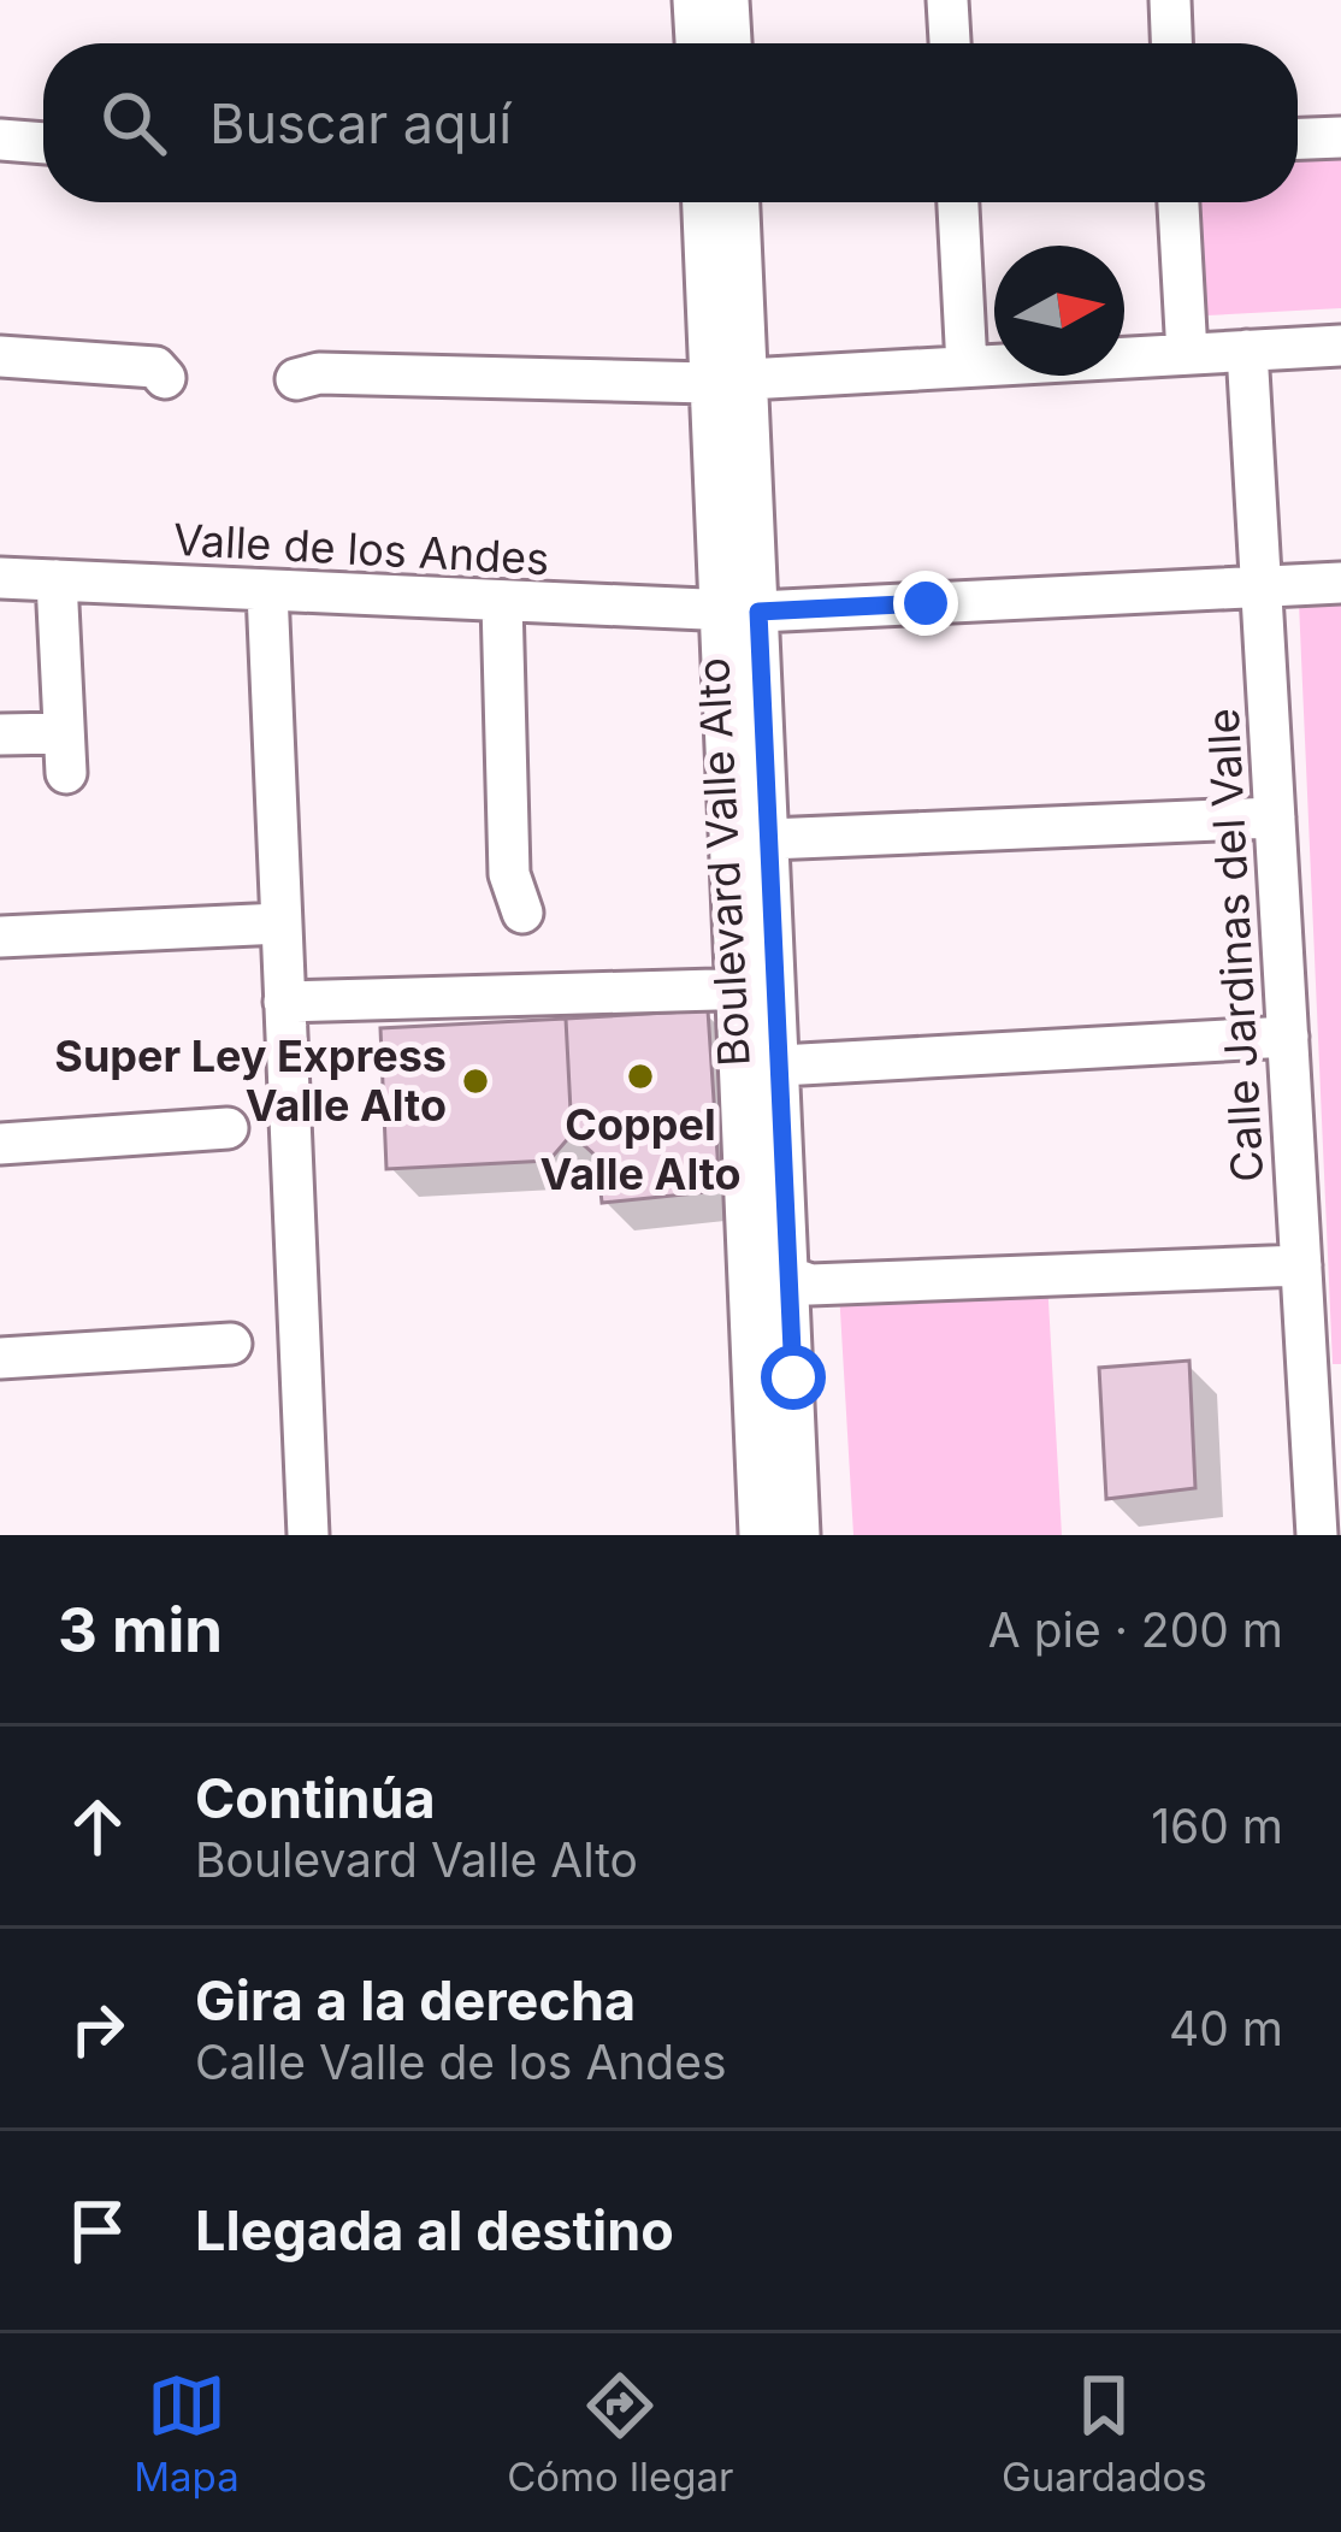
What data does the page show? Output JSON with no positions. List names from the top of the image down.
{
  "streets": {
    "street": ["Valle de los Andes", "Boulevard Valle Alto", "Calle Jardinas del Valle"]
  },
  "crossings": [
    ["Valle de los Andes", "Boulevard Valle Alto"],
    ["Valle de los Andes", "Calle Jardinas del Valle"]
  ],
  "places": ["Coppel Valle Alto", "Super Ley Express Valle Alto"],
  "north": "right",
  "page": {
    "search": "Buscar aquí",
    "heading": ["3 min", "A pie · 200 m"],
    "list": [
      ["Continúa", "Boulevard Valle Alto", "160 m"],
      ["Gira a la derecha", "Calle Valle de los Andes", "40 m"],
      "Llegada al destino"
    ],
    "nav": ["Mapa", "Cómo llegar", "Guardados"]
  }
}
